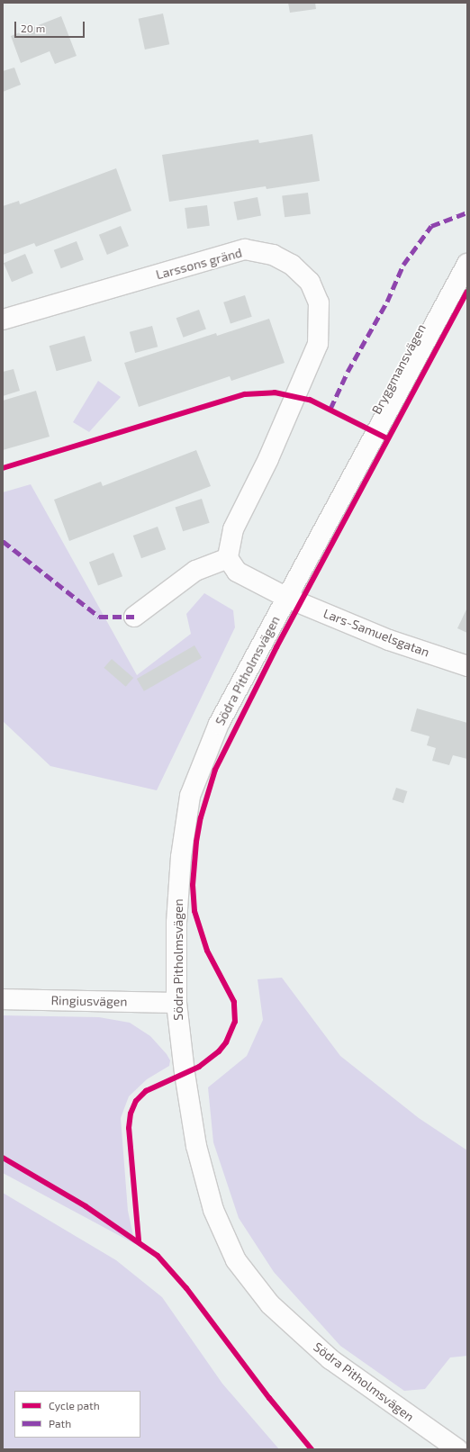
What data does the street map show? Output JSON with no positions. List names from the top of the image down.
{
  "streets": {
    "street": [
      "Larssons gränd",
      "Bryggmansvägen",
      "Lars-Samuelsgatan",
      "Södra Pitholmsvägen",
      "Ringiusvägen"
    ]
  },
  "crossings": [
    ["Bryggmansvägen", "Lars-Samuelsgatan"],
    ["Bryggmansvägen", "Södra Pitholmsvägen"],
    ["Lars-Samuelsgatan", "Södra Pitholmsvägen"],
    ["Södra Pitholmsvägen", "Ringiusvägen"]
  ],
  "legend": ["Cycle path", "Path"],
  "scale_bar": "20 m"
}
